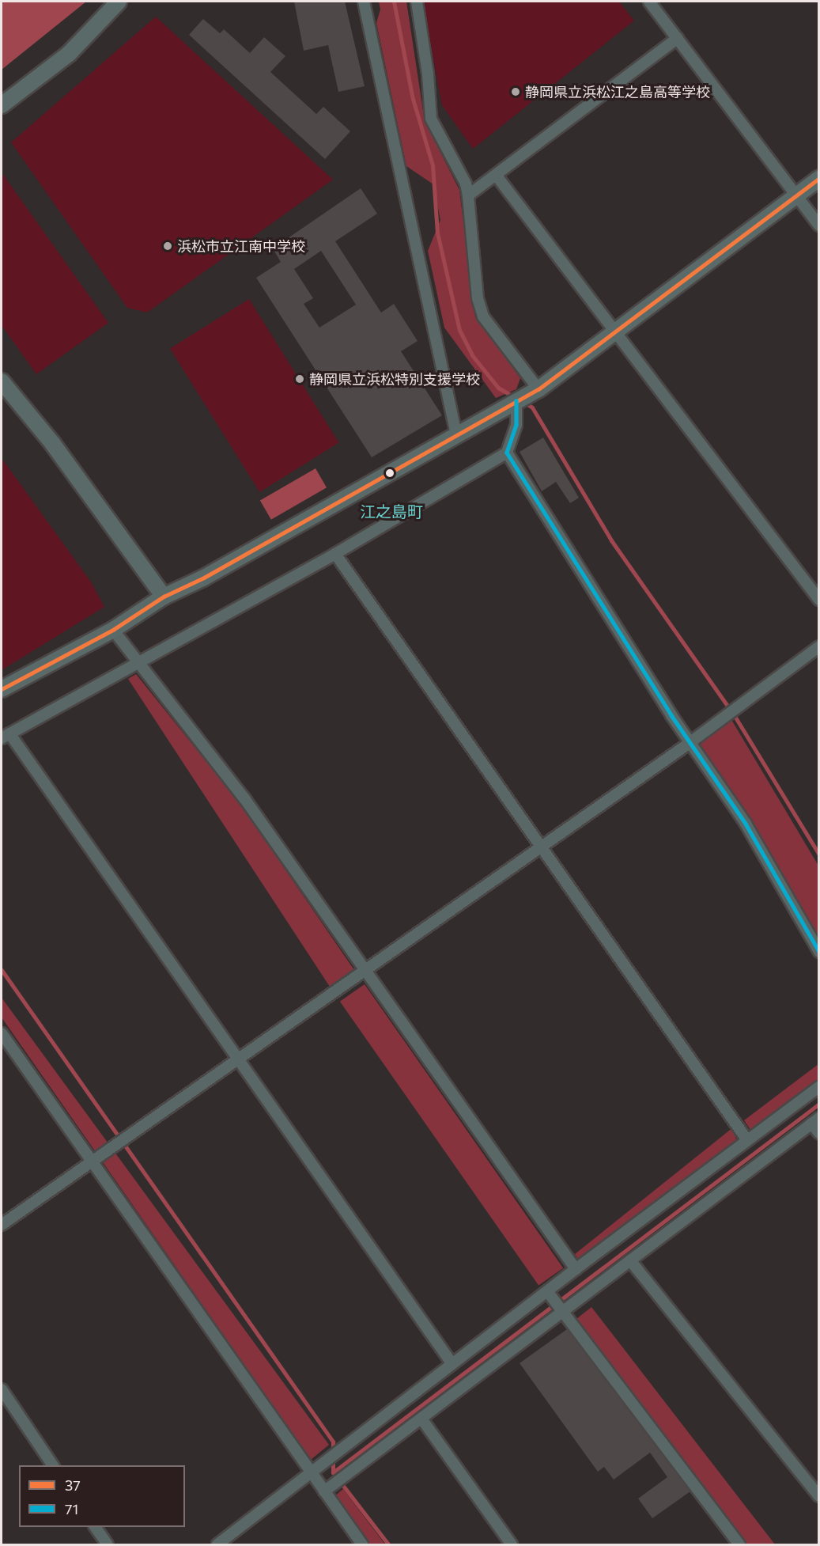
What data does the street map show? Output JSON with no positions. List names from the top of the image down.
{
  "districts": ["江之島町"],
  "places": ["静岡県立浜松江之島高等学校", "浜松市立江南中学校", "静岡県立浜松特別支援学校"],
  "lines": ["transit line 37", "transit line 71"],
  "legend": ["37", "71"]
}
